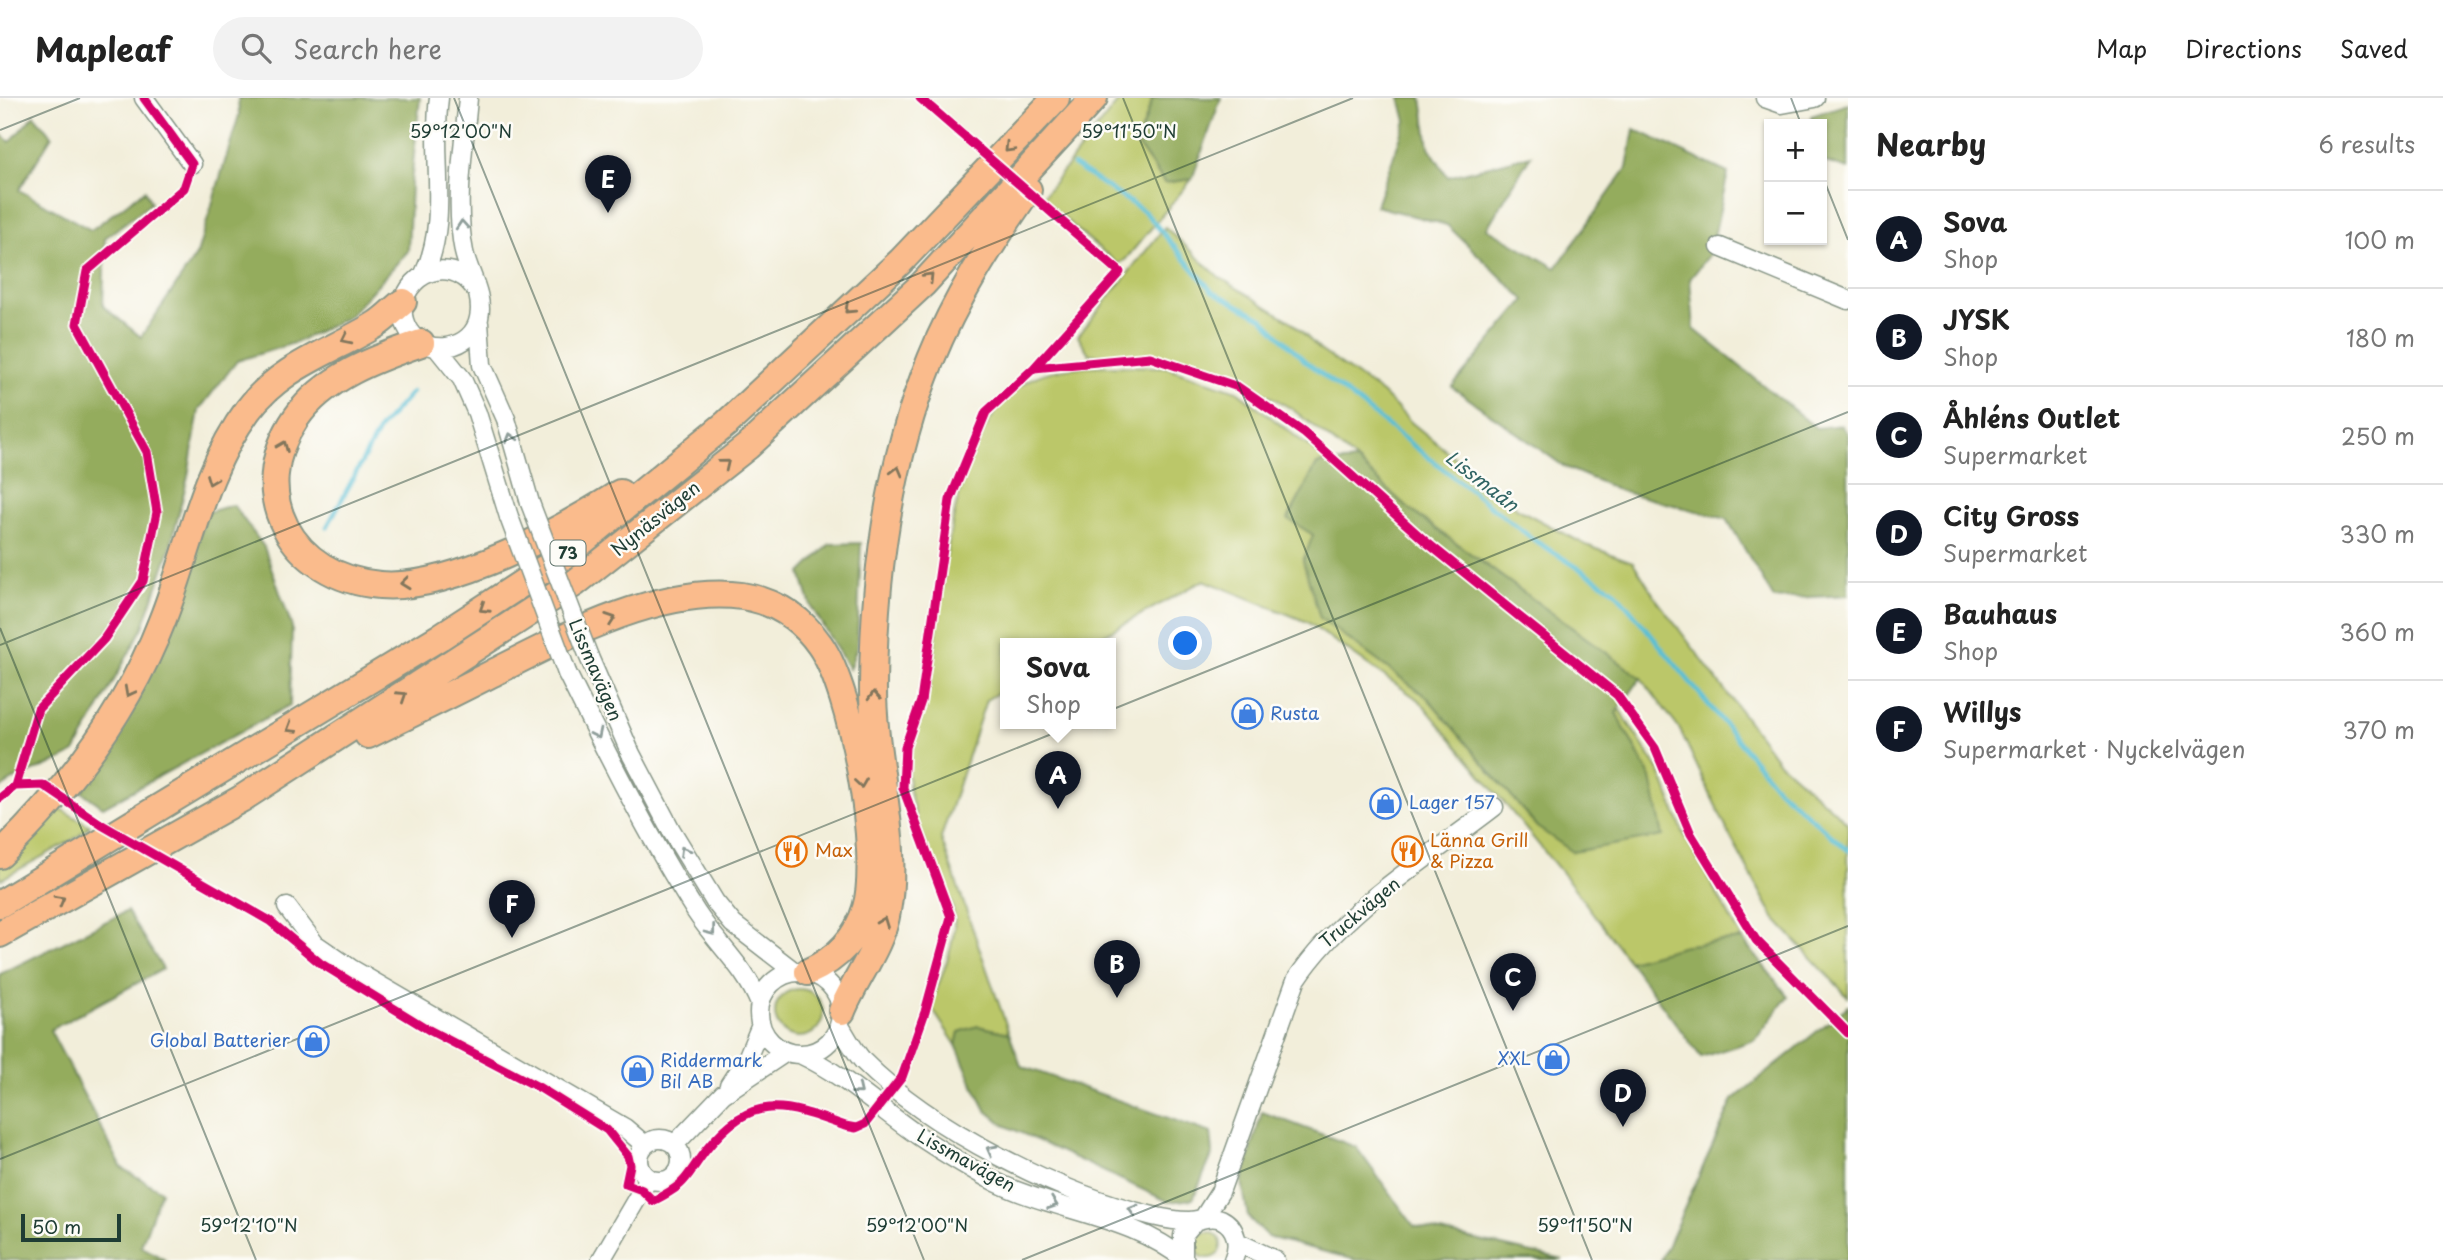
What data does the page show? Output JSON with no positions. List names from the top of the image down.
{
  "streets": {
    "highway": ["Nynäsvägen", "73"],
    "street": ["Lissmavägen", "Truckvägen"]
  },
  "crossings": [
    ["Lissmavägen", "Truckvägen"]
  ],
  "water": ["Lissmaån"],
  "places": {
    "shop": [
      "Rusta",
      "Lager 157",
      "Global Batterier",
      "XXL",
      "Riddermark Bil AB"
    ],
    "restaurant": ["Max", "Länna Grill & Pizza"]
  },
  "scale_bar": "50 m",
  "page": {
    "header": "Mapleaf",
    "search": "Search here",
    "nav": ["Map", "Directions", "Saved"],
    "heading": ["Nearby", "6 results"],
    "map_buttons": ["+", "−"],
    "pins": [
      "E",
      "A",
      "F",
      "B",
      "C",
      "D"
    ],
    "list": [
      {
        "mark": "A",
        "name": "Sova",
        "note": "Shop",
        "value": "100 m"
      },
      {
        "mark": "B",
        "name": "JYSK",
        "note": "Shop",
        "value": "180 m"
      },
      {
        "mark": "C",
        "name": "Åhléns Outlet",
        "note": "Supermarket",
        "value": "250 m"
      },
      {
        "mark": "D",
        "name": "City Gross",
        "note": "Supermarket",
        "value": "330 m"
      },
      {
        "mark": "E",
        "name": "Bauhaus",
        "note": "Shop",
        "value": "360 m"
      },
      {
        "mark": "F",
        "name": "Willys",
        "note": "Supermarket · Nyckelvägen",
        "value": "370 m"
      }
    ],
    "popup": ["Sova", "Shop"],
    "scale": "50 m"
  },
  "coordinates": ["59°12'00\"N", "59°11'50\"N", "59°12'10\"N"]
}
